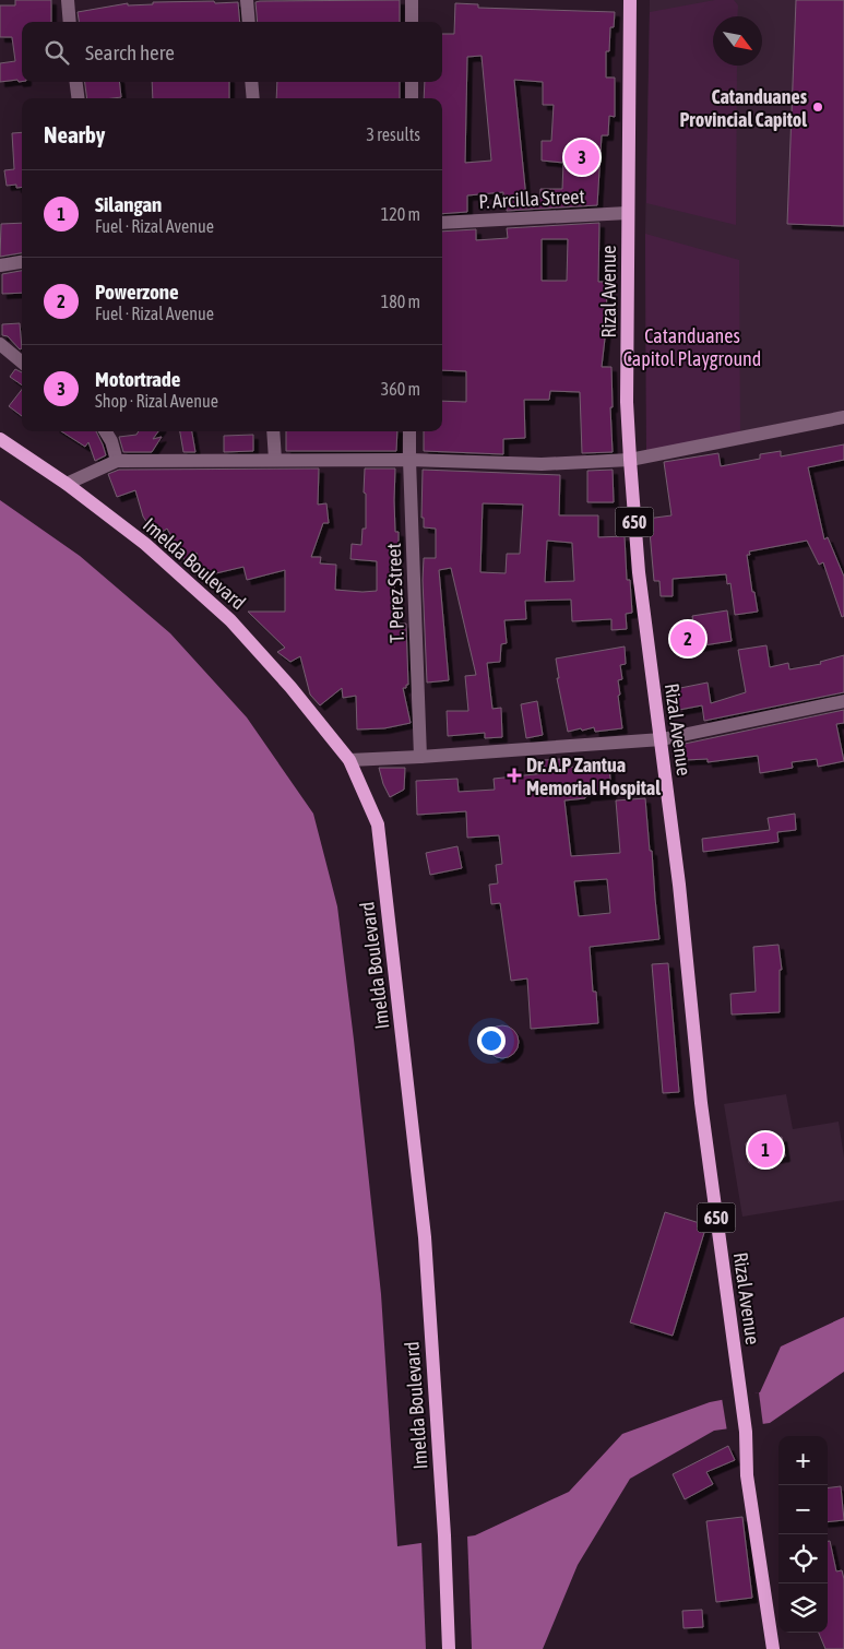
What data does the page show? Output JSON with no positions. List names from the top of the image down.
{
  "streets": {
    "main road": ["Rizal Avenue", "650", "Imelda Boulevard"],
    "street": ["P. Arcilla Street", "T. Perez Street"]
  },
  "crossings": [
    ["P. Arcilla Street", "Rizal Avenue"]
  ],
  "parks": ["Catanduanes Capitol Playground"],
  "places": {
    "other": ["Catanduanes Provincial Capitol"],
    "health": ["Dr. A.P Zantua Memorial Hospital"]
  },
  "north": "bottom right",
  "page": {
    "search": "Search here",
    "heading": ["Nearby", "3 results"],
    "pins": ["3", "2", "1"],
    "list": [
      {
        "mark": "1",
        "name": "Silangan",
        "note": "Fuel · Rizal Avenue",
        "value": "120 m"
      },
      {
        "mark": "2",
        "name": "Powerzone",
        "note": "Fuel · Rizal Avenue",
        "value": "180 m"
      },
      {
        "mark": "3",
        "name": "Motortrade",
        "note": "Shop · Rizal Avenue",
        "value": "360 m"
      }
    ],
    "map_buttons": ["+", "−"]
  }
}
